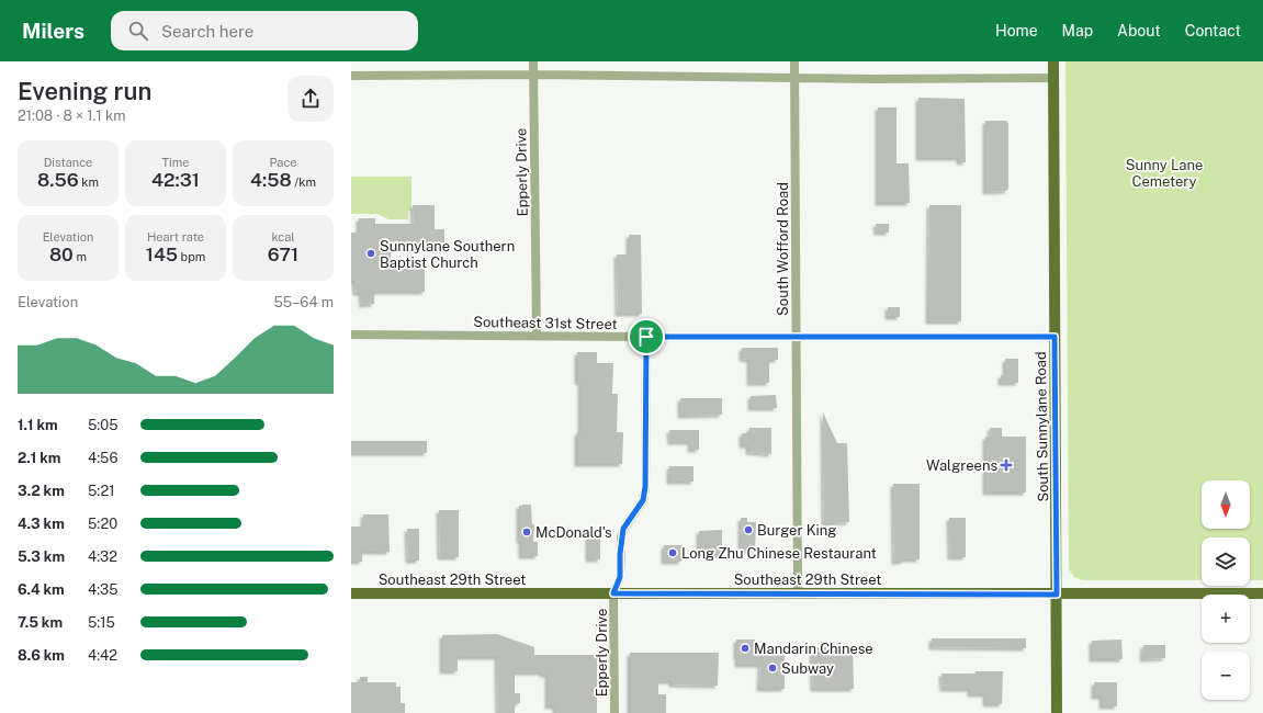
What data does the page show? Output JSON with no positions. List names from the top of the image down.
{
  "streets": {
    "main road": ["South Sunnylane Road", "Southeast 29th Street"],
    "street": ["Epperly Drive", "South Wofford Road", "Southeast 31st Street"]
  },
  "crossings": [
    ["Epperly Drive", "Southeast 31st Street"],
    ["Epperly Drive", "Southeast 29th Street"],
    ["South Wofford Road", "Southeast 31st Street"],
    ["South Wofford Road", "Southeast 29th Street"],
    ["Southeast 31st Street", "South Sunnylane Road"],
    ["South Sunnylane Road", "Southeast 29th Street"]
  ],
  "parks": ["Sunny Lane Cemetery"],
  "places": {
    "other": [
      "Sunnylane Southern Baptist Church",
      "Burger King",
      "McDonald's",
      "Long Zhu Chinese Restaurant",
      "Mandarin Chinese",
      "Subway"
    ],
    "health": ["Walgreens"]
  },
  "north": "bottom",
  "page": {
    "header": "Milers",
    "search": "Search here",
    "nav": [
      "Home",
      "Map",
      "About",
      "Contact"
    ],
    "heading": ["Evening run", "21:08 · 8 × 1.1 km"],
    "stats": [
      ["Distance", "8.56 km"],
      ["Time", "42:31"],
      ["Pace", "4:58 /km"],
      ["Elevation", "80 m"],
      ["Heart rate", "145 bpm"],
      ["kcal", "671"]
    ],
    "chart": ["Elevation", "55–64 m"],
    "list": [
      {
        "name": "1.1 km",
        "note": "5:05"
      },
      {
        "name": "2.1 km",
        "note": "4:56"
      },
      {
        "name": "3.2 km",
        "note": "5:21"
      },
      {
        "name": "4.3 km",
        "note": "5:20"
      },
      {
        "name": "5.3 km",
        "note": "4:32"
      },
      {
        "name": "6.4 km",
        "note": "4:35"
      },
      {
        "name": "7.5 km",
        "note": "5:15"
      },
      {
        "name": "8.6 km",
        "note": "4:42"
      }
    ],
    "map_buttons": ["+", "−"]
  }
}
